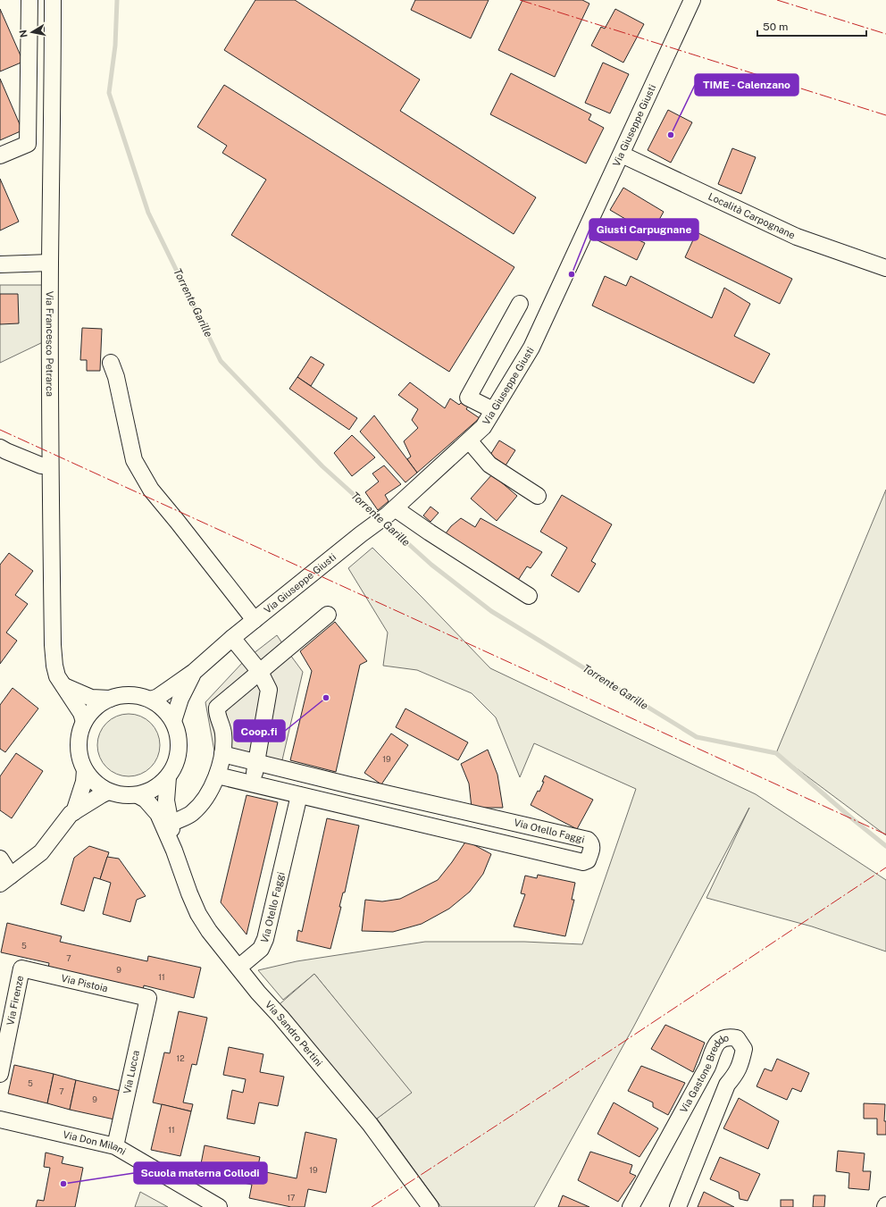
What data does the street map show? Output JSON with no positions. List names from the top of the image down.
{
  "streets": {
    "street": [
      "Via Giuseppe Giusti",
      "Località Carpognane",
      "Via Francesco Petrarca",
      "Via Otello Faggi",
      "Via Pistoia",
      "Via Firenze",
      "Via Sandro Pertini",
      "Via Lucca",
      "Via Gastone Breddo",
      "Via Don Milani"
    ]
  },
  "crossings": [
    ["Via Giuseppe Giusti", "Località Carpognane"],
    ["Via Giuseppe Giusti", "Via Francesco Petrarca"],
    ["Via Giuseppe Giusti", "Via Sandro Pertini"],
    ["Via Francesco Petrarca", "Via Sandro Pertini"],
    ["Via Otello Faggi", "Via Sandro Pertini"],
    ["Via Pistoia", "Via Firenze"],
    ["Via Pistoia", "Via Lucca"],
    ["Via Lucca", "Via Don Milani"]
  ],
  "water": ["Torrente Garille"],
  "places": [
    "TIME - Calenzano",
    "Giusti Carpugnane",
    "Coop.fi",
    "Scuola materna Collodi"
  ],
  "house_numbers": [
    "19",
    "5",
    "7",
    "9",
    "11",
    "12",
    "5",
    "7",
    "9",
    "11",
    "19",
    "17"
  ],
  "scale_bar": "50 m",
  "north": "left"
}
